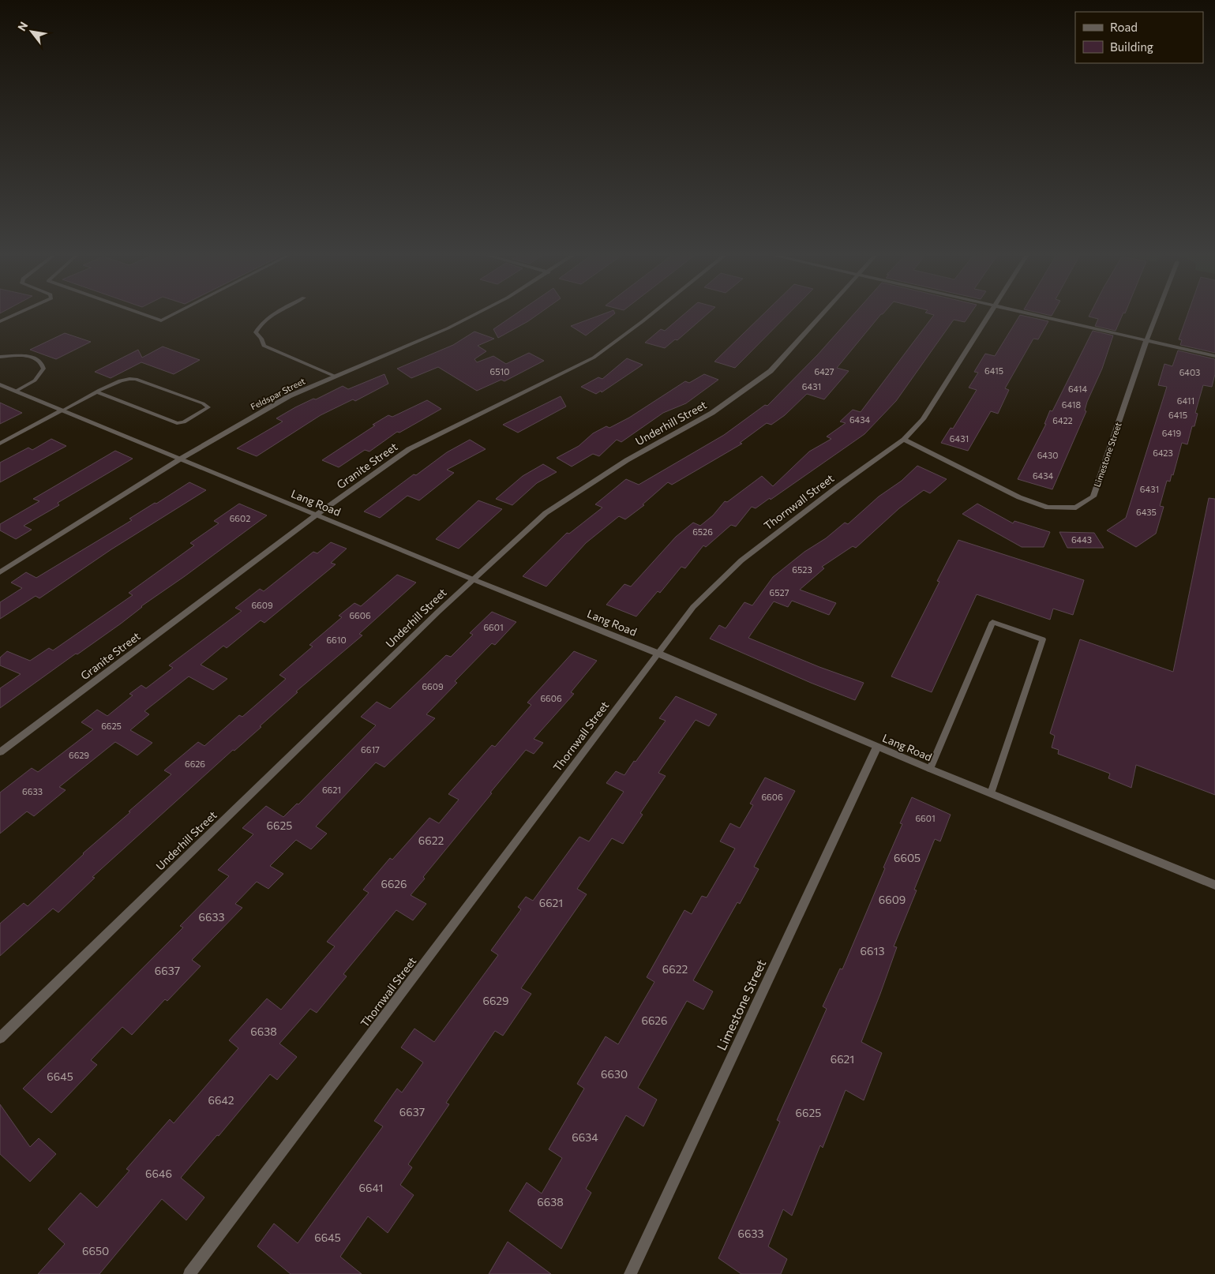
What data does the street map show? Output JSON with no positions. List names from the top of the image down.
{
  "streets": {
    "street": [
      "Feldspar Street",
      "Underhill Street",
      "Limestone Street",
      "Granite Street",
      "Thornwall Street",
      "Lang Road"
    ]
  },
  "crossings": [
    ["Feldspar Street", "Lang Road"],
    ["Underhill Street", "Lang Road"],
    ["Limestone Street", "Thornwall Street"],
    ["Limestone Street", "Lang Road"],
    ["Granite Street", "Lang Road"],
    ["Thornwall Street", "Lang Road"]
  ],
  "house_numbers": [
    "6415",
    "6510",
    "6427",
    "6403",
    "6431",
    "6414",
    "6411",
    "6418",
    "6415",
    "6434",
    "6422",
    "6419",
    "6431",
    "6423",
    "6430",
    "6434",
    "6431",
    "6435",
    "6602",
    "6526",
    "6443",
    "6523",
    "6527",
    "6609",
    "6606",
    "6601",
    "6610",
    "6609",
    "6606",
    "6625",
    "6617",
    "6629",
    "6626",
    "6621",
    "6633",
    "6606",
    "6601",
    "6625",
    "6622",
    "6605",
    "6626",
    "6609",
    "6621",
    "6633",
    "6613",
    "6622",
    "6637",
    "6629",
    "6626",
    "6638",
    "6621",
    "6630",
    "6645",
    "6642",
    "6637",
    "6625",
    "6634",
    "6646",
    "6641",
    "6638",
    "6633",
    "6645",
    "6650"
  ],
  "legend": ["Road", "Building"],
  "north": "top left"
}
